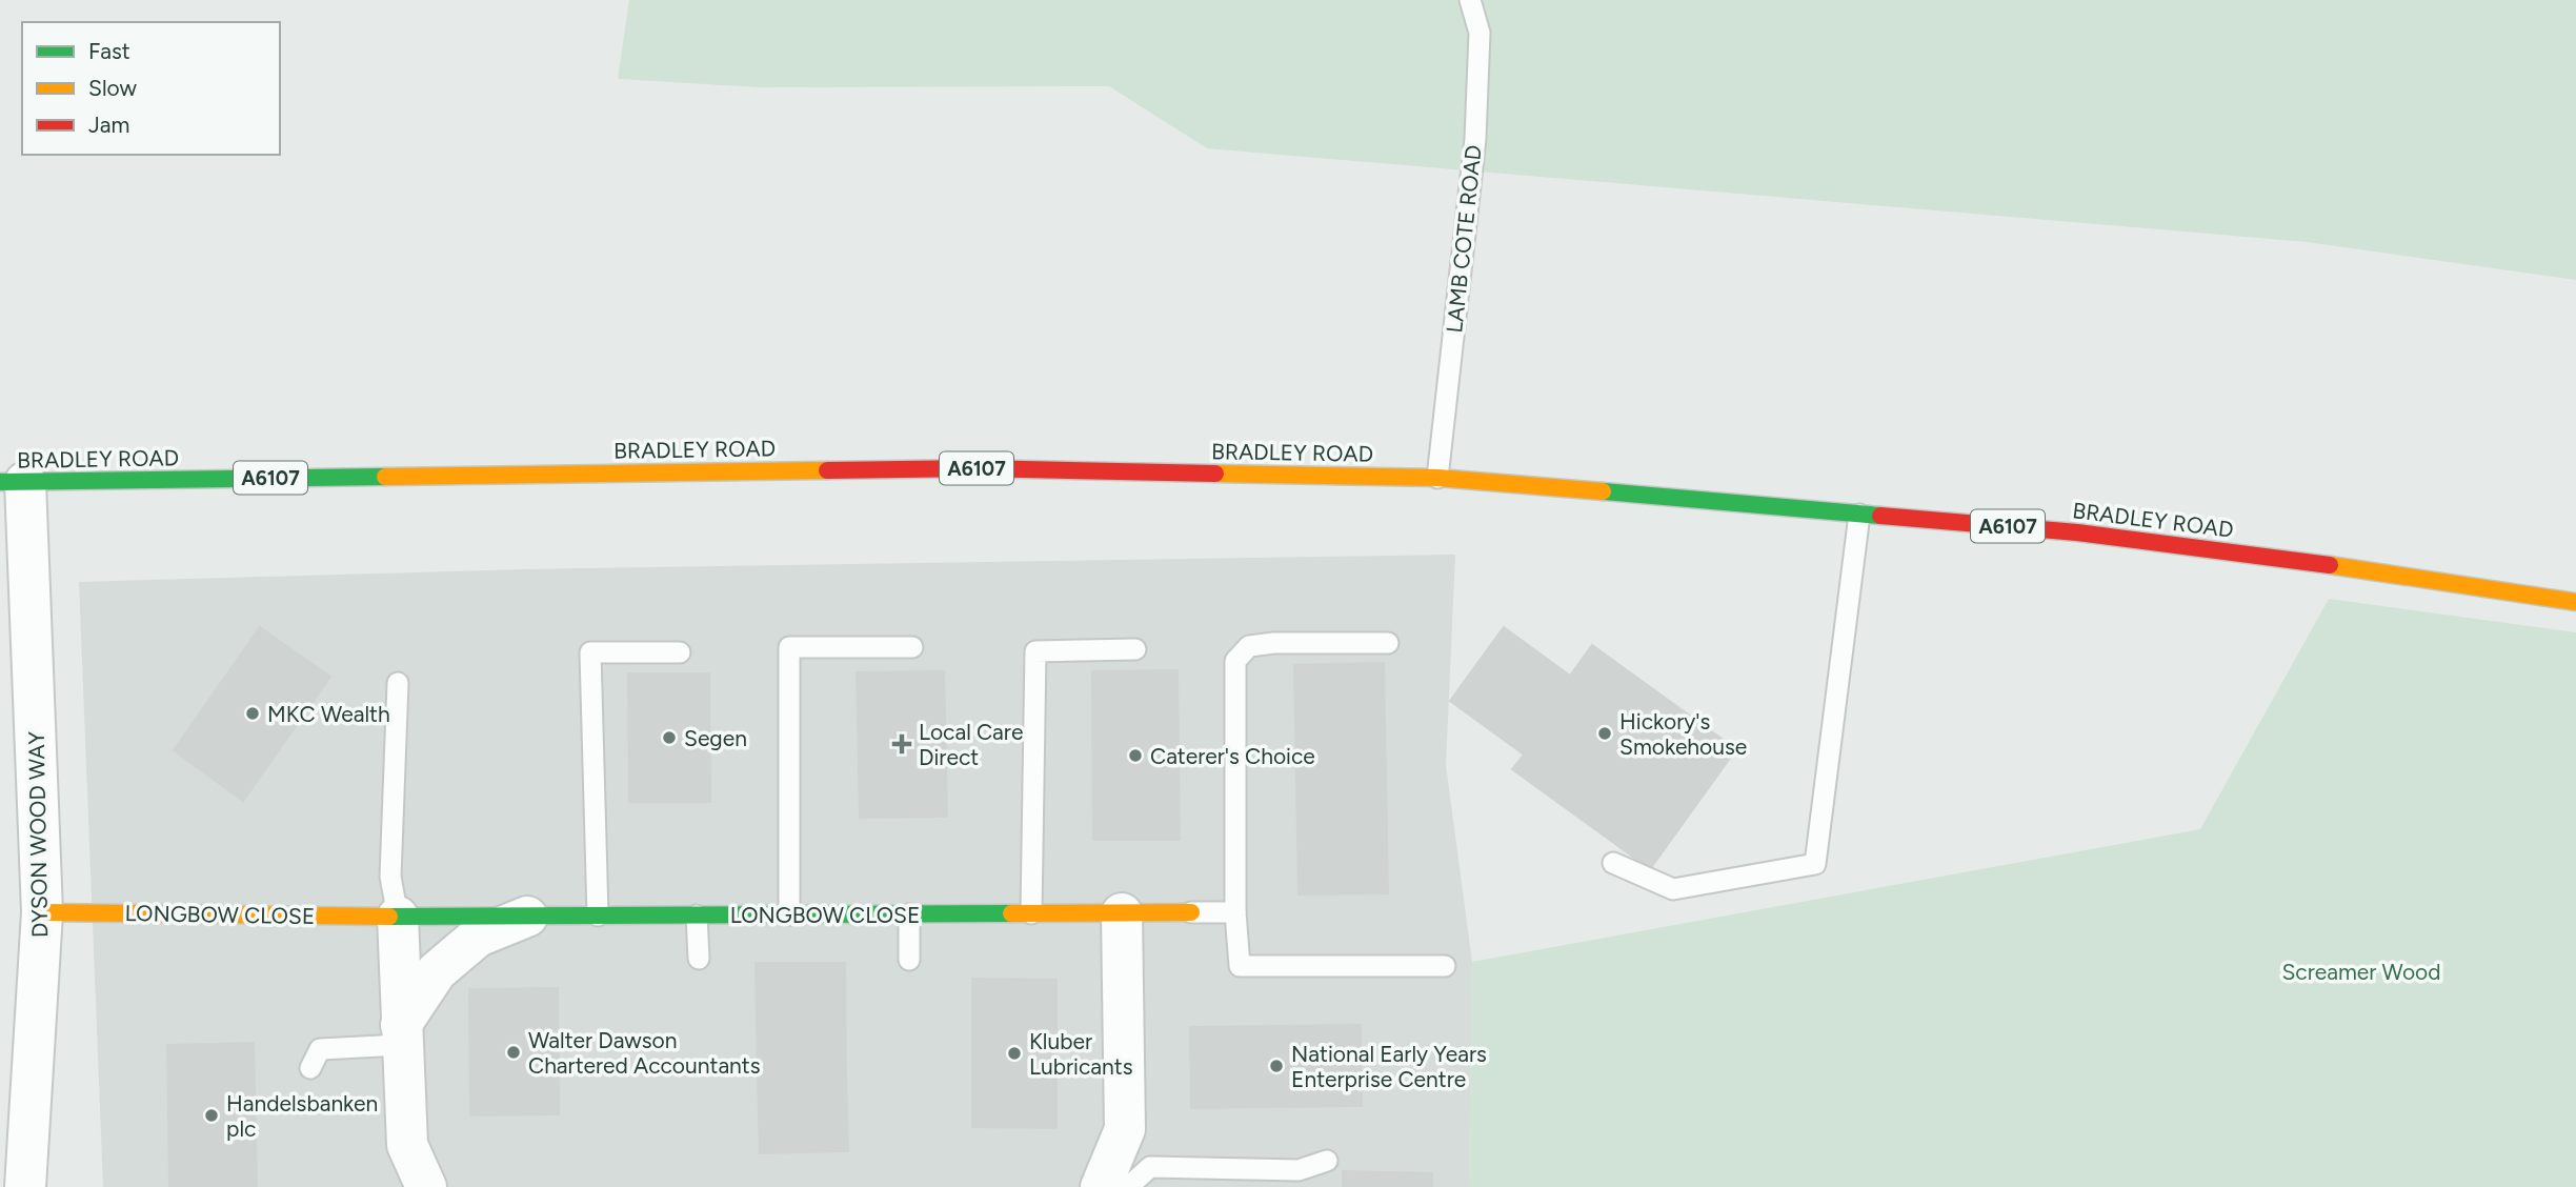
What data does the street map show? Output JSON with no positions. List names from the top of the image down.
{
  "streets": {
    "main road": ["BRADLEY ROAD", "A6107", "LONGBOW CLOSE"],
    "street": ["DYSON WOOD WAY"],
    "lane": ["LAMB COTE ROAD"]
  },
  "crossings": [
    ["LAMB COTE ROAD", "BRADLEY ROAD"],
    ["BRADLEY ROAD", "DYSON WOOD WAY"],
    ["DYSON WOOD WAY", "LONGBOW CLOSE"]
  ],
  "parks": ["Screamer Wood"],
  "places": {
    "other": [
      "MKC Wealth",
      "Hickory's Smokehouse",
      "Segen",
      "Caterer's Choice",
      "Walter Dawson Chartered Accountants",
      "Kluber Lubricants",
      "National Early Years Enterprise Centre",
      "Handelsbanken plc"
    ],
    "health": ["Local Care Direct"]
  },
  "legend": ["Fast", "Slow", "Jam"]
}
